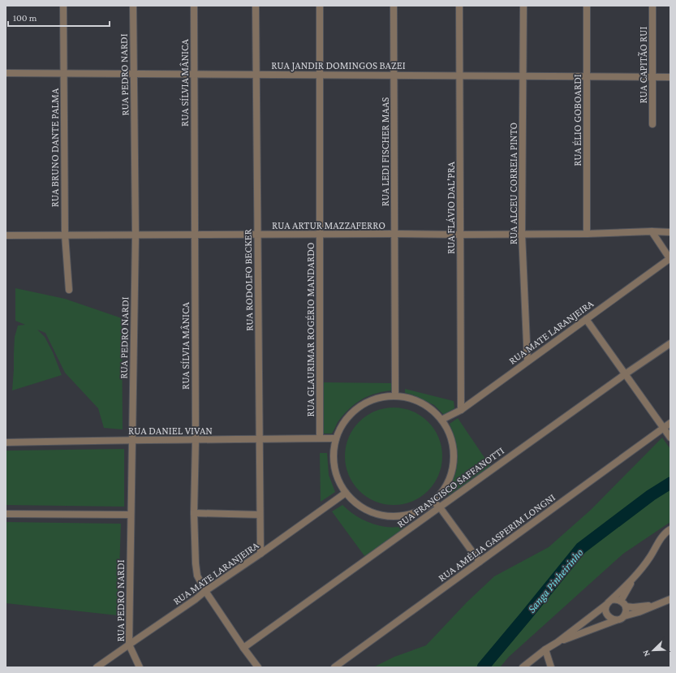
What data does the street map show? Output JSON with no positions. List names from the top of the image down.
{
  "streets": {
    "street": [
      "RUA JANDIR DOMINGOS BAZEI",
      "RUA CAPITÃO RUI",
      "RUA PEDRO NARDI",
      "RUA SÍLVIA MÂNICA",
      "RUA ÉLIO GOBOARDI",
      "RUA BRUNO DANTE PALMA",
      "RUA LEDI FISCHER MAAS",
      "RUA ALCEU CORREIA PINTO",
      "RUA FLÁVIO DAL'PRA",
      "RUA ARTUR MAZZAFERRO",
      "RUA RODOLFO BECKER",
      "RUA GLAURIMAR ROGÉRIO MANDARDO",
      "RUA MATE LARANJEIRA",
      "RUA DANIEL VIVAN",
      "RUA FRANCISCO SAFFANOTTI",
      "RUA AMÉLIA GASPERIM LONGNI"
    ]
  },
  "crossings": [
    ["RUA JANDIR DOMINGOS BAZEI", "RUA CAPITÃO RUI"],
    ["RUA JANDIR DOMINGOS BAZEI", "RUA PEDRO NARDI"],
    ["RUA JANDIR DOMINGOS BAZEI", "RUA SÍLVIA MÂNICA"],
    ["RUA JANDIR DOMINGOS BAZEI", "RUA ÉLIO GOBOARDI"],
    ["RUA JANDIR DOMINGOS BAZEI", "RUA BRUNO DANTE PALMA"],
    ["RUA JANDIR DOMINGOS BAZEI", "RUA LEDI FISCHER MAAS"],
    ["RUA JANDIR DOMINGOS BAZEI", "RUA ALCEU CORREIA PINTO"],
    ["RUA JANDIR DOMINGOS BAZEI", "RUA FLÁVIO DAL'PRA"],
    ["RUA JANDIR DOMINGOS BAZEI", "RUA RODOLFO BECKER"],
    ["RUA JANDIR DOMINGOS BAZEI", "RUA GLAURIMAR ROGÉRIO MANDARDO"],
    ["RUA PEDRO NARDI", "RUA ARTUR MAZZAFERRO"],
    ["RUA PEDRO NARDI", "RUA MATE LARANJEIRA"],
    ["RUA PEDRO NARDI", "RUA DANIEL VIVAN"],
    ["RUA SÍLVIA MÂNICA", "RUA ARTUR MAZZAFERRO"],
    ["RUA SÍLVIA MÂNICA", "RUA MATE LARANJEIRA"],
    ["RUA SÍLVIA MÂNICA", "RUA DANIEL VIVAN"],
    ["RUA SÍLVIA MÂNICA", "RUA FRANCISCO SAFFANOTTI"],
    ["RUA ÉLIO GOBOARDI", "RUA ARTUR MAZZAFERRO"],
    ["RUA BRUNO DANTE PALMA", "RUA ARTUR MAZZAFERRO"],
    ["RUA LEDI FISCHER MAAS", "RUA ARTUR MAZZAFERRO"],
    ["RUA ALCEU CORREIA PINTO", "RUA ARTUR MAZZAFERRO"],
    ["RUA ALCEU CORREIA PINTO", "RUA MATE LARANJEIRA"],
    ["RUA FLÁVIO DAL'PRA", "RUA ARTUR MAZZAFERRO"],
    ["RUA FLÁVIO DAL'PRA", "RUA MATE LARANJEIRA"],
    ["RUA ARTUR MAZZAFERRO", "RUA RODOLFO BECKER"],
    ["RUA ARTUR MAZZAFERRO", "RUA GLAURIMAR ROGÉRIO MANDARDO"],
    ["RUA RODOLFO BECKER", "RUA MATE LARANJEIRA"],
    ["RUA RODOLFO BECKER", "RUA DANIEL VIVAN"],
    ["RUA GLAURIMAR ROGÉRIO MANDARDO", "RUA DANIEL VIVAN"]
  ],
  "water": ["Sanga Pinheirinho"],
  "scale_bar": "100 m",
  "north": "bottom left"
}
